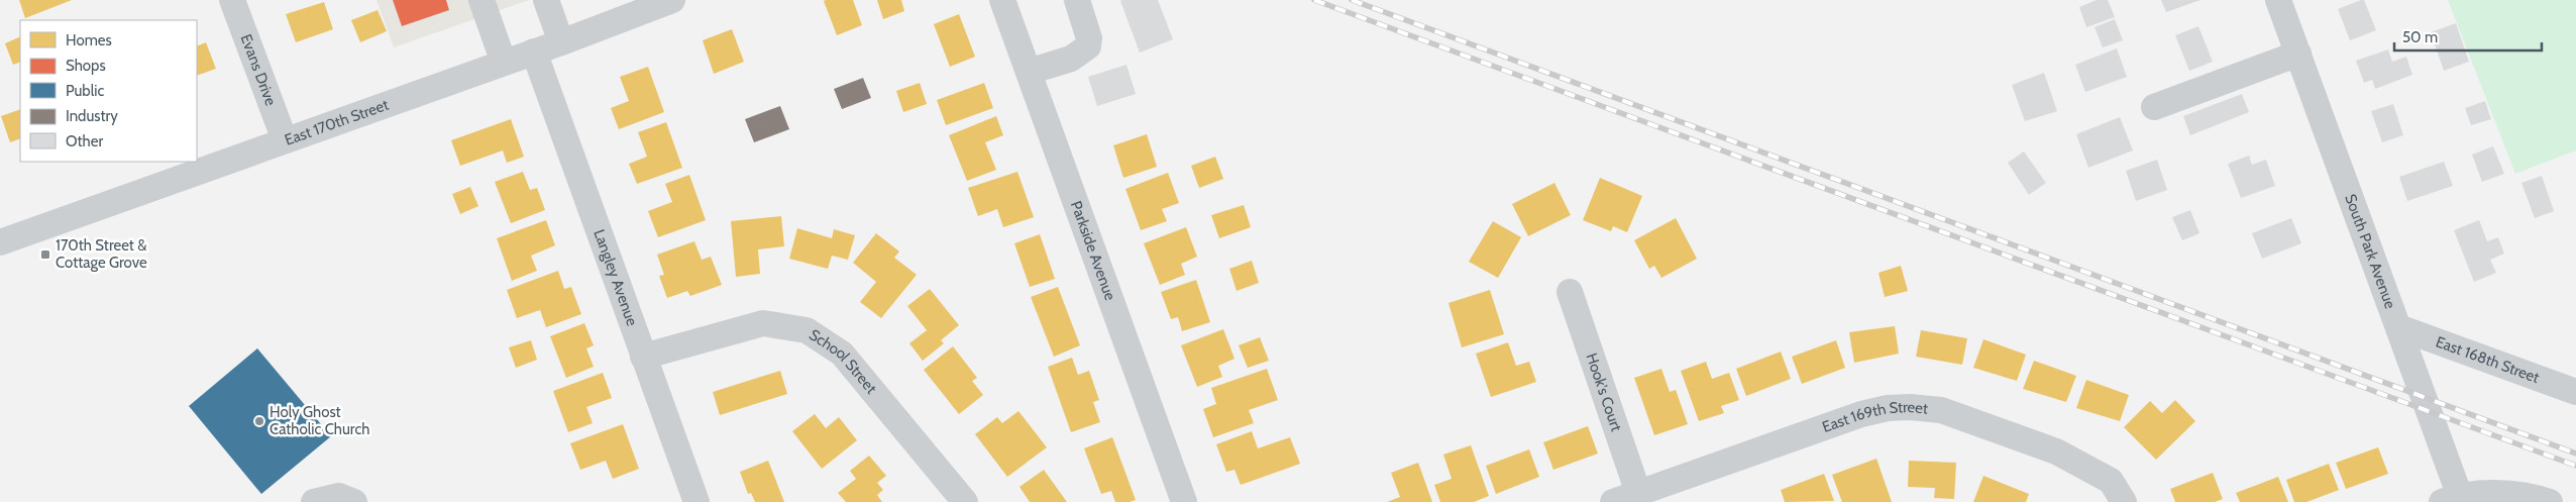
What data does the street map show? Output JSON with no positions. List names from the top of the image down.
{
  "streets": {
    "street": [
      "Evans Drive",
      "East 170th Street",
      "Parkside Avenue",
      "South Park Avenue",
      "Langley Avenue",
      "East 168th Street",
      "School Street",
      "Hook's Court",
      "East 169th Street"
    ]
  },
  "crossings": [
    ["Evans Drive", "East 170th Street"],
    ["East 170th Street", "Langley Avenue"],
    ["South Park Avenue", "East 168th Street"],
    ["Langley Avenue", "School Street"],
    ["Hook's Court", "East 169th Street"]
  ],
  "places": {
    "transit": ["170th Street & Cottage Grove"],
    "other": ["Holy Ghost Catholic Church"]
  },
  "legend": [
    "Homes",
    "Shops",
    "Public",
    "Industry",
    "Other"
  ],
  "scale_bar": "50 m"
}
